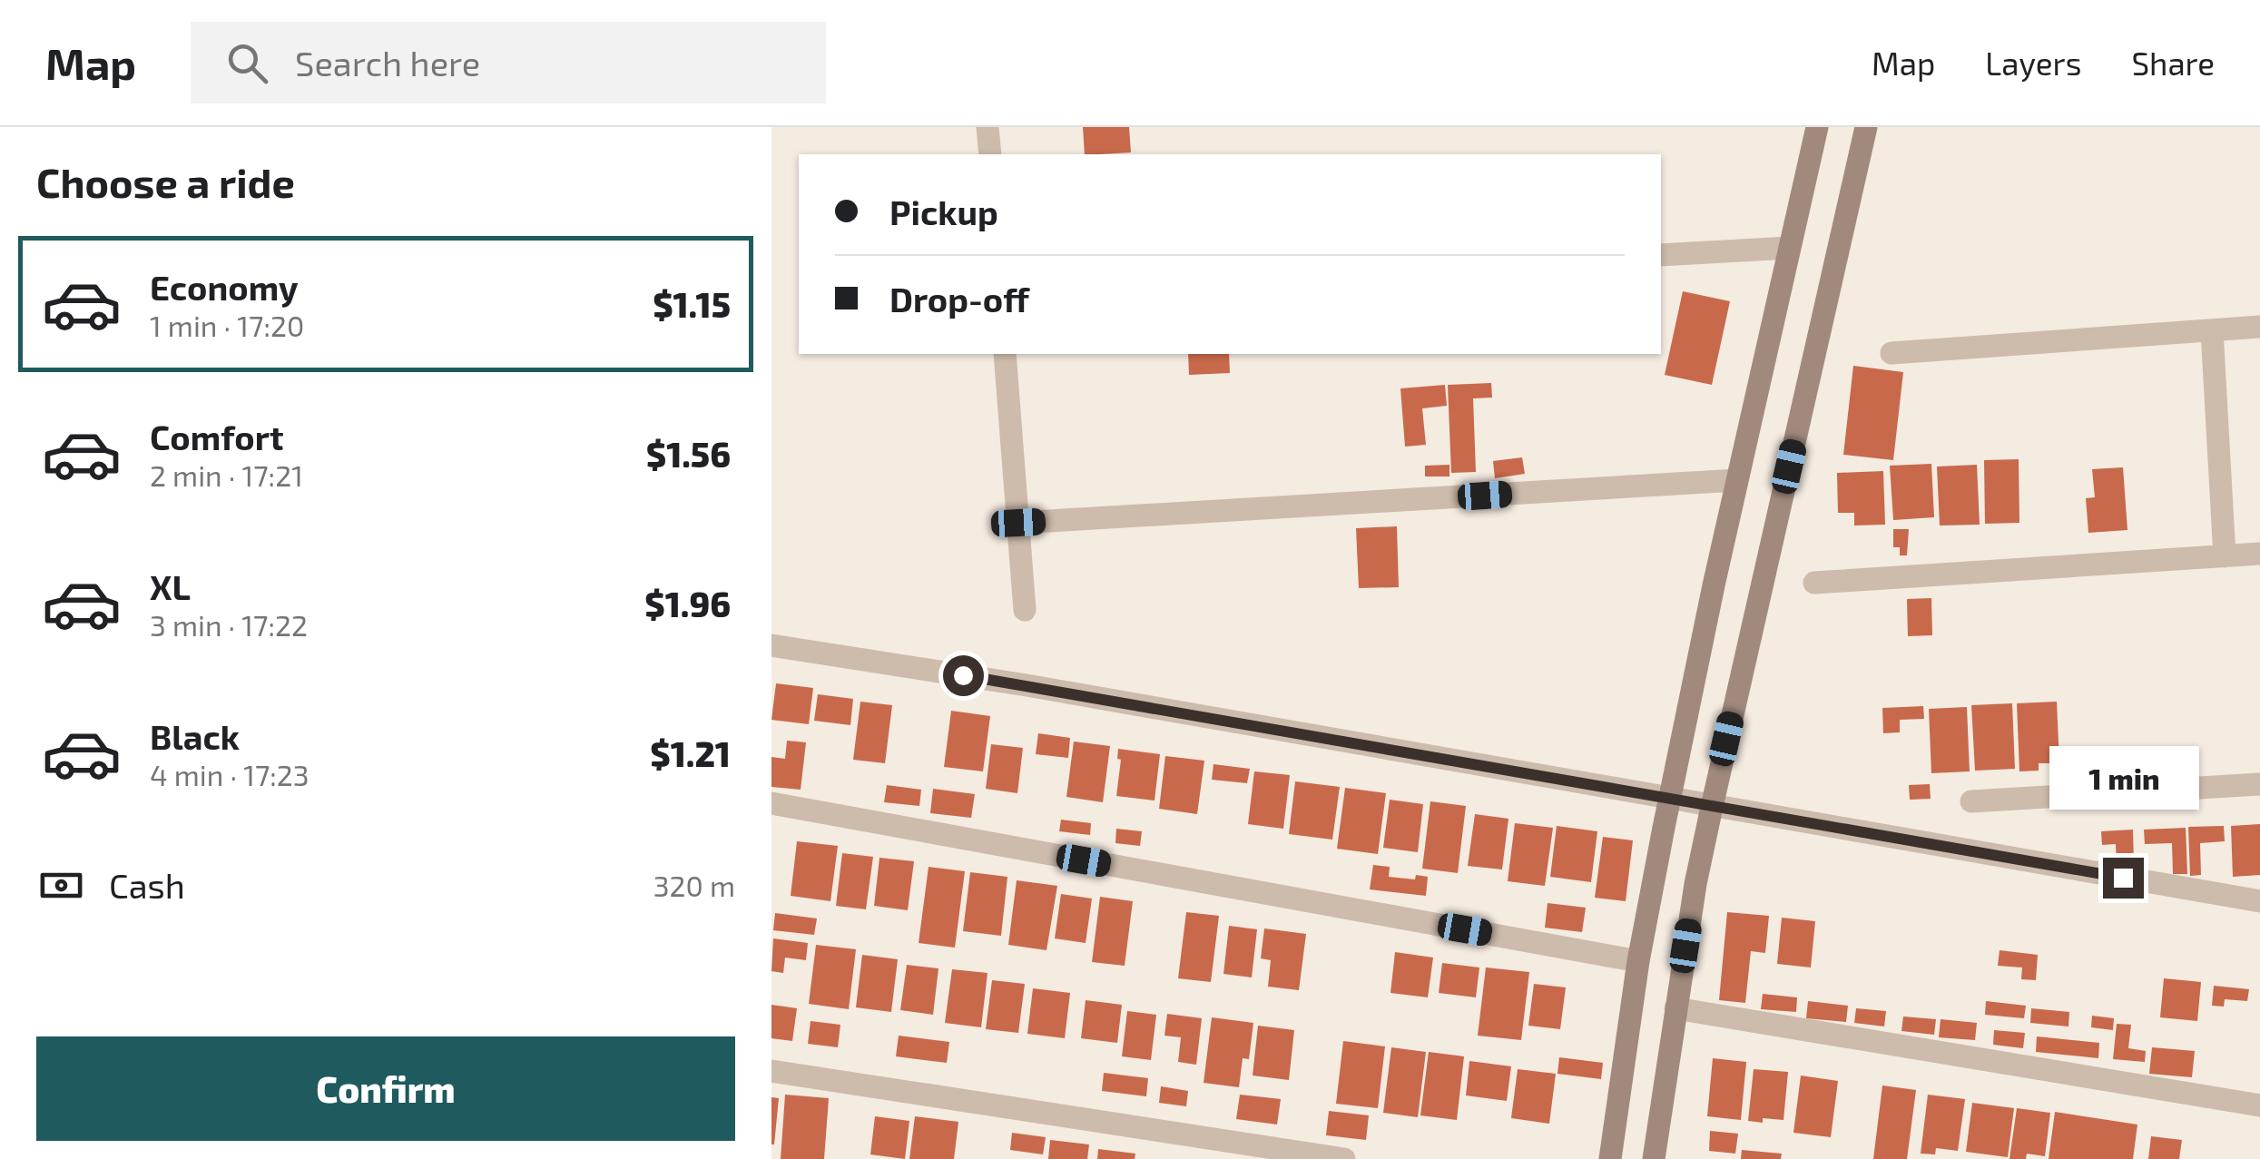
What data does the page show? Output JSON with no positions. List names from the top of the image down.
{
  "page": {
    "header": "Map",
    "search": "Search here",
    "nav": ["Map", "Layers", "Share"],
    "heading": "Choose a ride",
    "banner": ["Pickup", "Drop-off"],
    "list": [
      {
        "name": "Economy",
        "note": "1 min · 17:20",
        "value": "$1.15"
      },
      {
        "name": "Comfort",
        "note": "2 min · 17:21",
        "value": "$1.56"
      },
      {
        "name": "XL",
        "note": "3 min · 17:22",
        "value": "$1.96"
      },
      {
        "name": "Black",
        "note": "4 min · 17:23",
        "value": "$1.21"
      }
    ],
    "bubble": "1 min",
    "pay": ["Cash", "320 m"],
    "buttons": "Confirm"
  }
}
